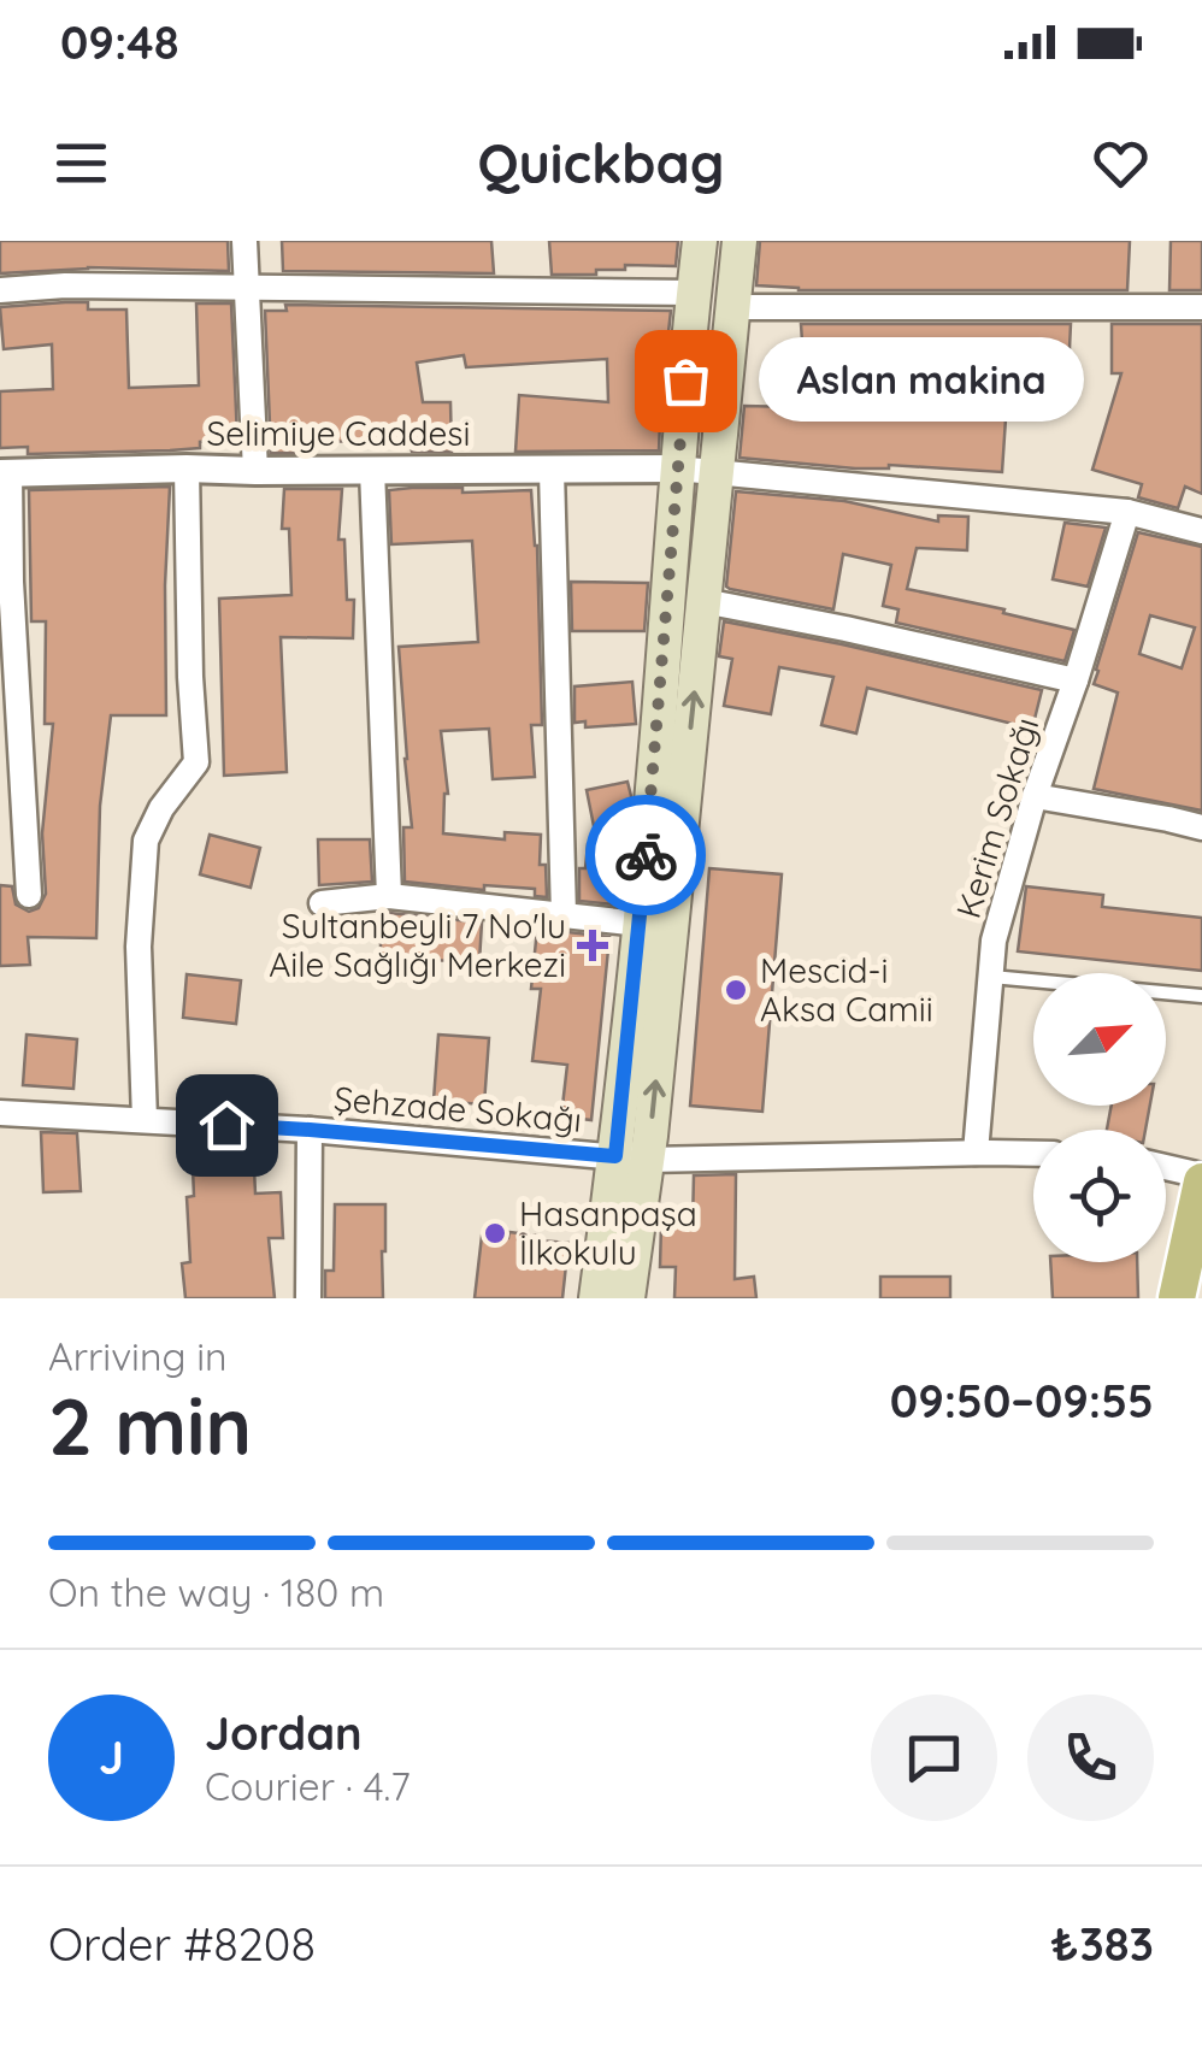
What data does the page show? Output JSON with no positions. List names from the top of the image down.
{
  "streets": {
    "street": ["Selimiye Caddesi", "Kerim Sokağı", "Şehzade Sokağı"]
  },
  "crossings": [
    ["Kerim Sokağı", "Şehzade Sokağı"]
  ],
  "places": {
    "other": ["Aslan makina", "Mescid-i Aksa Camii", "Hasanpaşa İlkokulu"],
    "health": ["Sultanbeyli 7 No'lu Aile Sağlığı Merkezi"]
  },
  "north": "top right",
  "page": {
    "status": "09:48",
    "header": "Quickbag",
    "bubble": "Aslan makina",
    "heading": ["2 min", "Arriving in", "09:50–09:55"],
    "panel": [
      "Jordan",
      "Courier · 4.7",
      "Order #8208",
      "₺383"
    ],
    "bar": "On the way · 180 m",
    "round": "J"
  }
}
